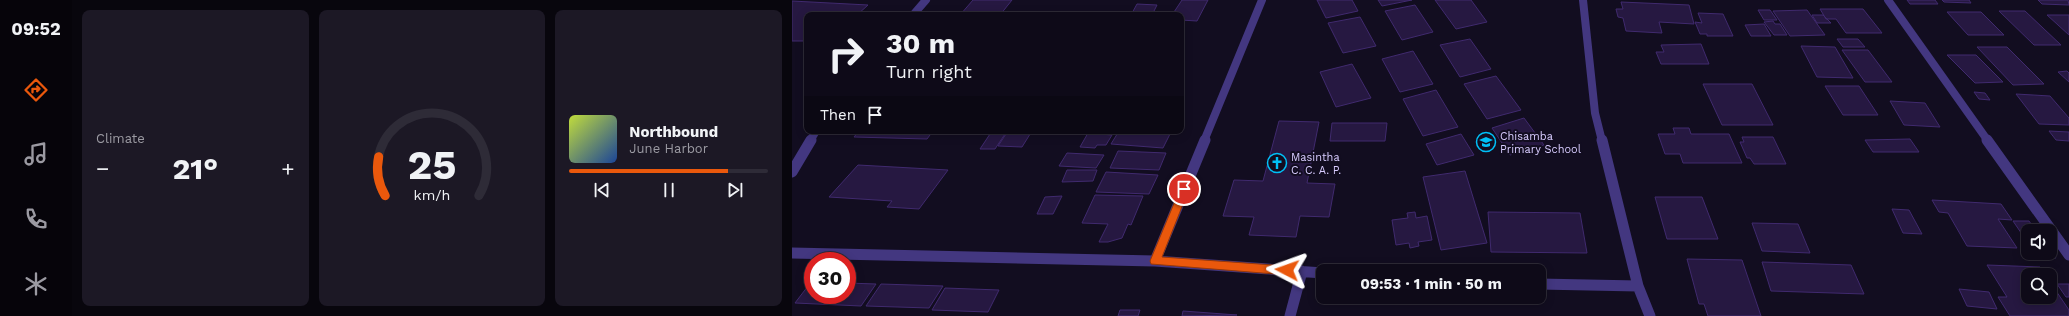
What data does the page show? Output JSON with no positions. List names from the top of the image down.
{
  "places": {
    "school or university": ["Chisamba Primary School"],
    "church": ["Masintha C. C. A. P."]
  },
  "page": {
    "tabs": "09:52",
    "tile": "Climate",
    "turn": ["30 m", "Turn right"],
    "then": "Then",
    "song": ["Northbound", "June Harbor"],
    "heat": ["−", "21°", "+"],
    "limit": "30",
    "trip": "09:53 · 1 min · 50 m",
    "gauge": ["25", "km/h"]
  }
}
